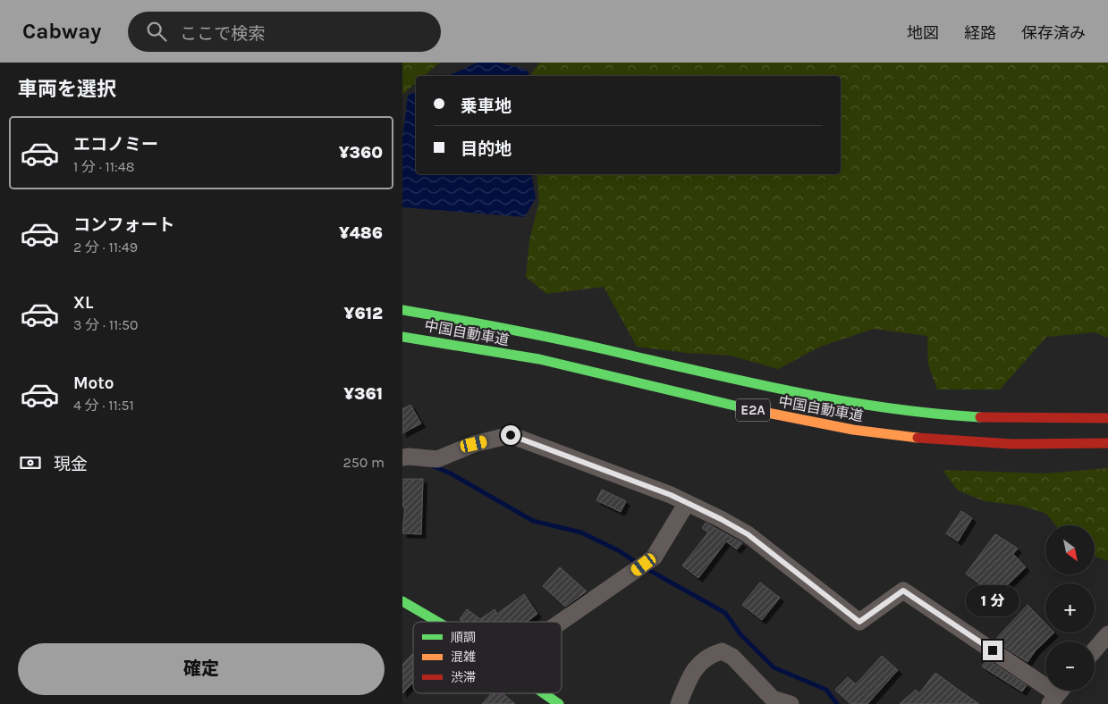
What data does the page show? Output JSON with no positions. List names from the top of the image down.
{
  "streets": {
    "main road": ["中国自動車道", "E2A"]
  },
  "legend": ["順調", "混雑", "渋滞"],
  "north": "bottom right",
  "page": {
    "header": "Cabway",
    "search": "ここで検索",
    "nav": ["地図", "経路", "保存済み"],
    "heading": "車両を選択",
    "banner": ["乗車地", "目的地"],
    "list": [
      {
        "name": "エコノミー",
        "note": "1 分 · 11:48",
        "value": "¥360"
      },
      {
        "name": "コンフォート",
        "note": "2 分 · 11:49",
        "value": "¥486"
      },
      {
        "name": "XL",
        "note": "3 分 · 11:50",
        "value": "¥612"
      },
      {
        "name": "Moto",
        "note": "4 分 · 11:51",
        "value": "¥361"
      }
    ],
    "pay": ["現金", "250 m"],
    "map_buttons": ["+", "−"],
    "bubble": "1 分",
    "buttons": "確定"
  }
}
